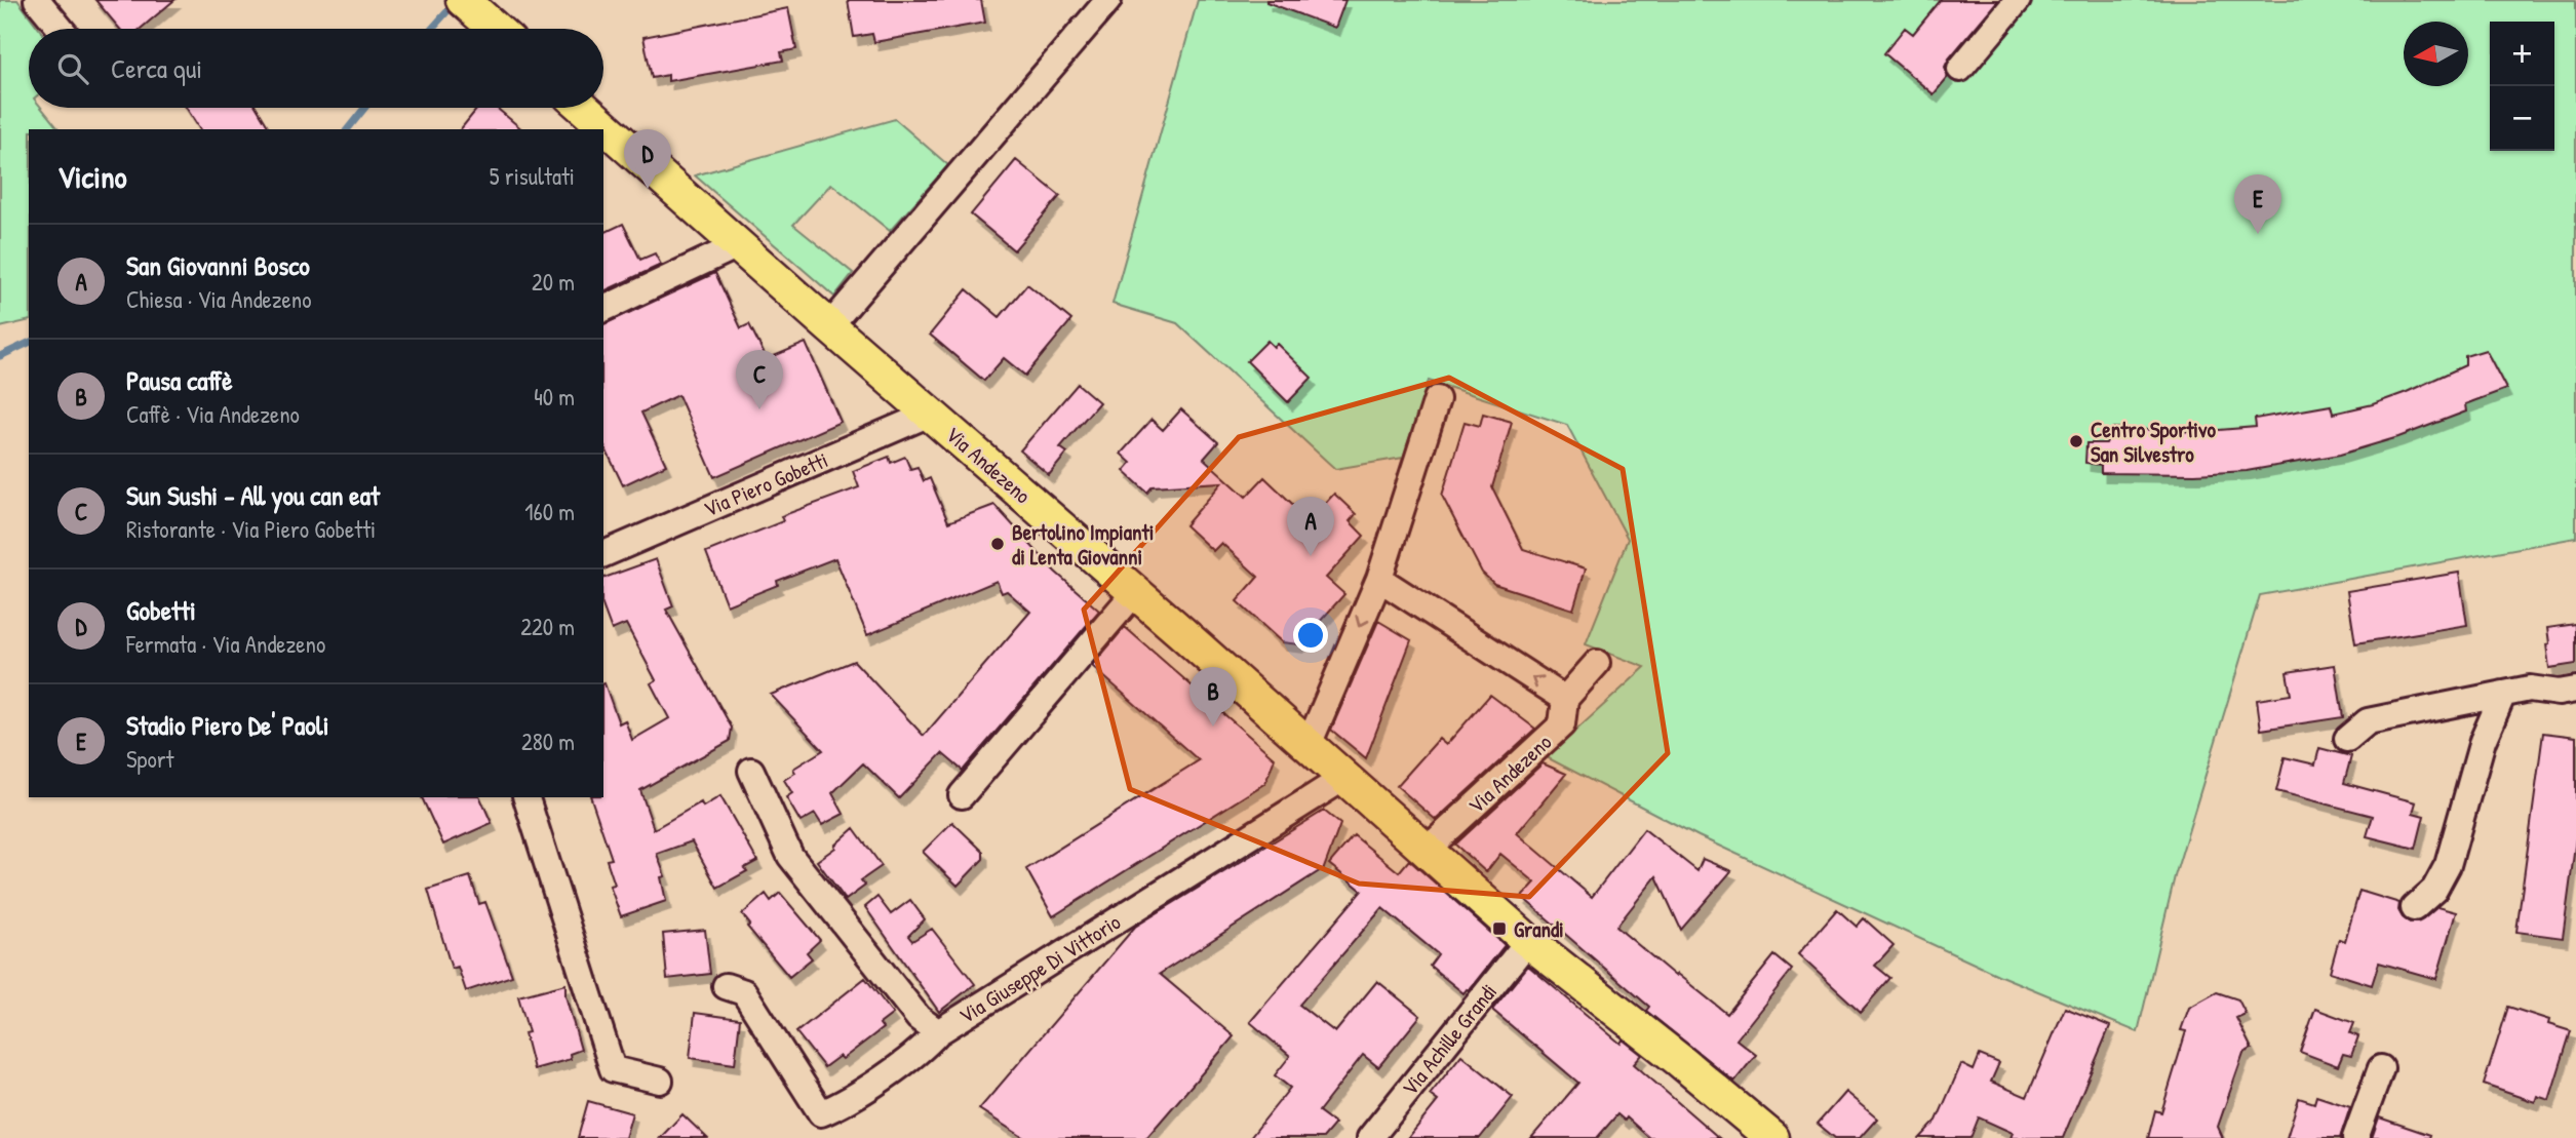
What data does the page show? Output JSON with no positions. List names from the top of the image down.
{
  "streets": {
    "main road": ["Via Andezeno"],
    "street": ["Via Piero Gobetti", "Via Giuseppe Di Vittorio", "Via Achille Grandi"]
  },
  "crossings": [
    ["Via Andezeno", "Via Piero Gobetti"],
    ["Via Andezeno", "Via Giuseppe Di Vittorio"],
    ["Via Andezeno", "Via Achille Grandi"]
  ],
  "places": {
    "other": ["Centro Sportivo San Silvestro", "Bertolino Impianti di Lenta Giovanni"],
    "transit": ["Grandi"]
  },
  "north": "left",
  "page": {
    "map_buttons": ["+", "−"],
    "search": "Cerca qui",
    "pins": [
      "D",
      "E",
      "C",
      "A",
      "B"
    ],
    "heading": ["Vicino", "5 risultati"],
    "list": [
      {
        "mark": "A",
        "name": "San Giovanni Bosco",
        "note": "Chiesa · Via Andezeno",
        "value": "20 m"
      },
      {
        "mark": "B",
        "name": "Pausa caffè",
        "note": "Caffè · Via Andezeno",
        "value": "40 m"
      },
      {
        "mark": "C",
        "name": "Sun Sushi - All you can eat",
        "note": "Ristorante · Via Piero Gobetti",
        "value": "160 m"
      },
      {
        "mark": "D",
        "name": "Gobetti",
        "note": "Fermata · Via Andezeno",
        "value": "220 m"
      },
      {
        "mark": "E",
        "name": "Stadio Piero De' Paoli",
        "note": "Sport",
        "value": "280 m"
      }
    ]
  }
}
